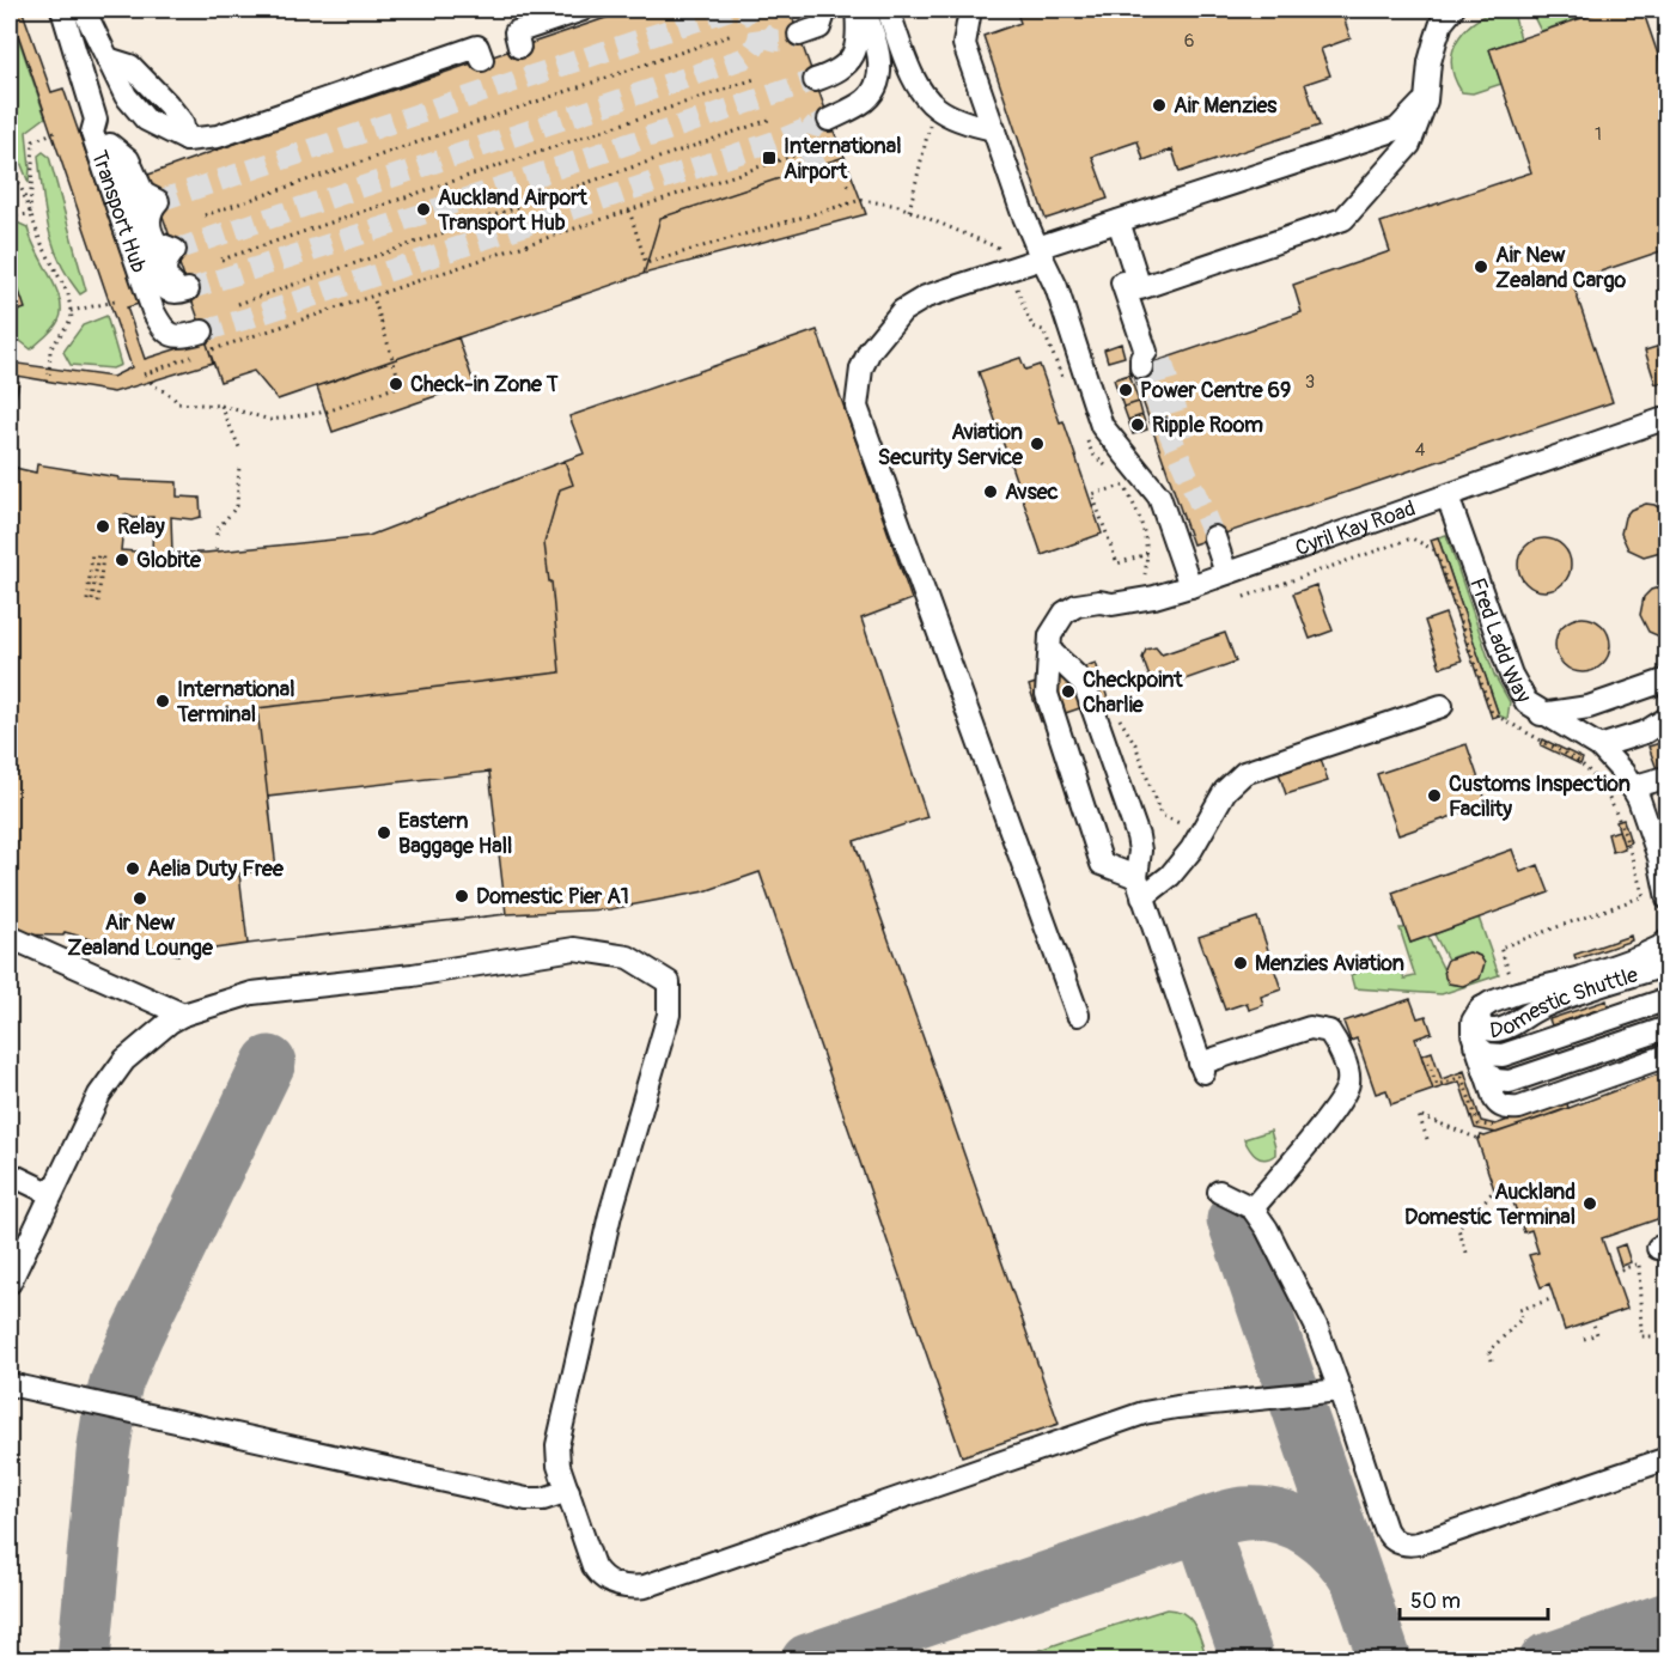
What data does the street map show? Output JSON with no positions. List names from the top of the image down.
{
  "streets": {
    "street": [
      "Transport Hub",
      "Cyril Kay Road",
      "Fred Ladd Way",
      "Domestic Shuttle"
    ]
  },
  "crossings": [
    ["Cyril Kay Road", "Fred Ladd Way"]
  ],
  "places": {
    "other": [
      "Air Menzies",
      "Auckland Airport Transport Hub",
      "Air New Zealand Cargo",
      "Check-in Zone T",
      "Power Centre 69",
      "Ripple Room",
      "Aviation Security Service",
      "Avsec",
      "Relay",
      "Globite",
      "Checkpoint Charlie",
      "International Terminal",
      "Customs Inspection Facility",
      "Eastern Baggage Hall",
      "Aelia Duty Free",
      "Domestic Pier A1",
      "Air New Zealand Lounge",
      "Menzies Aviation",
      "Auckland Domestic Terminal"
    ],
    "transit": ["International Airport"]
  },
  "house_numbers": [
    "6",
    "1",
    "3",
    "4"
  ],
  "scale_bar": "50 m"
}
